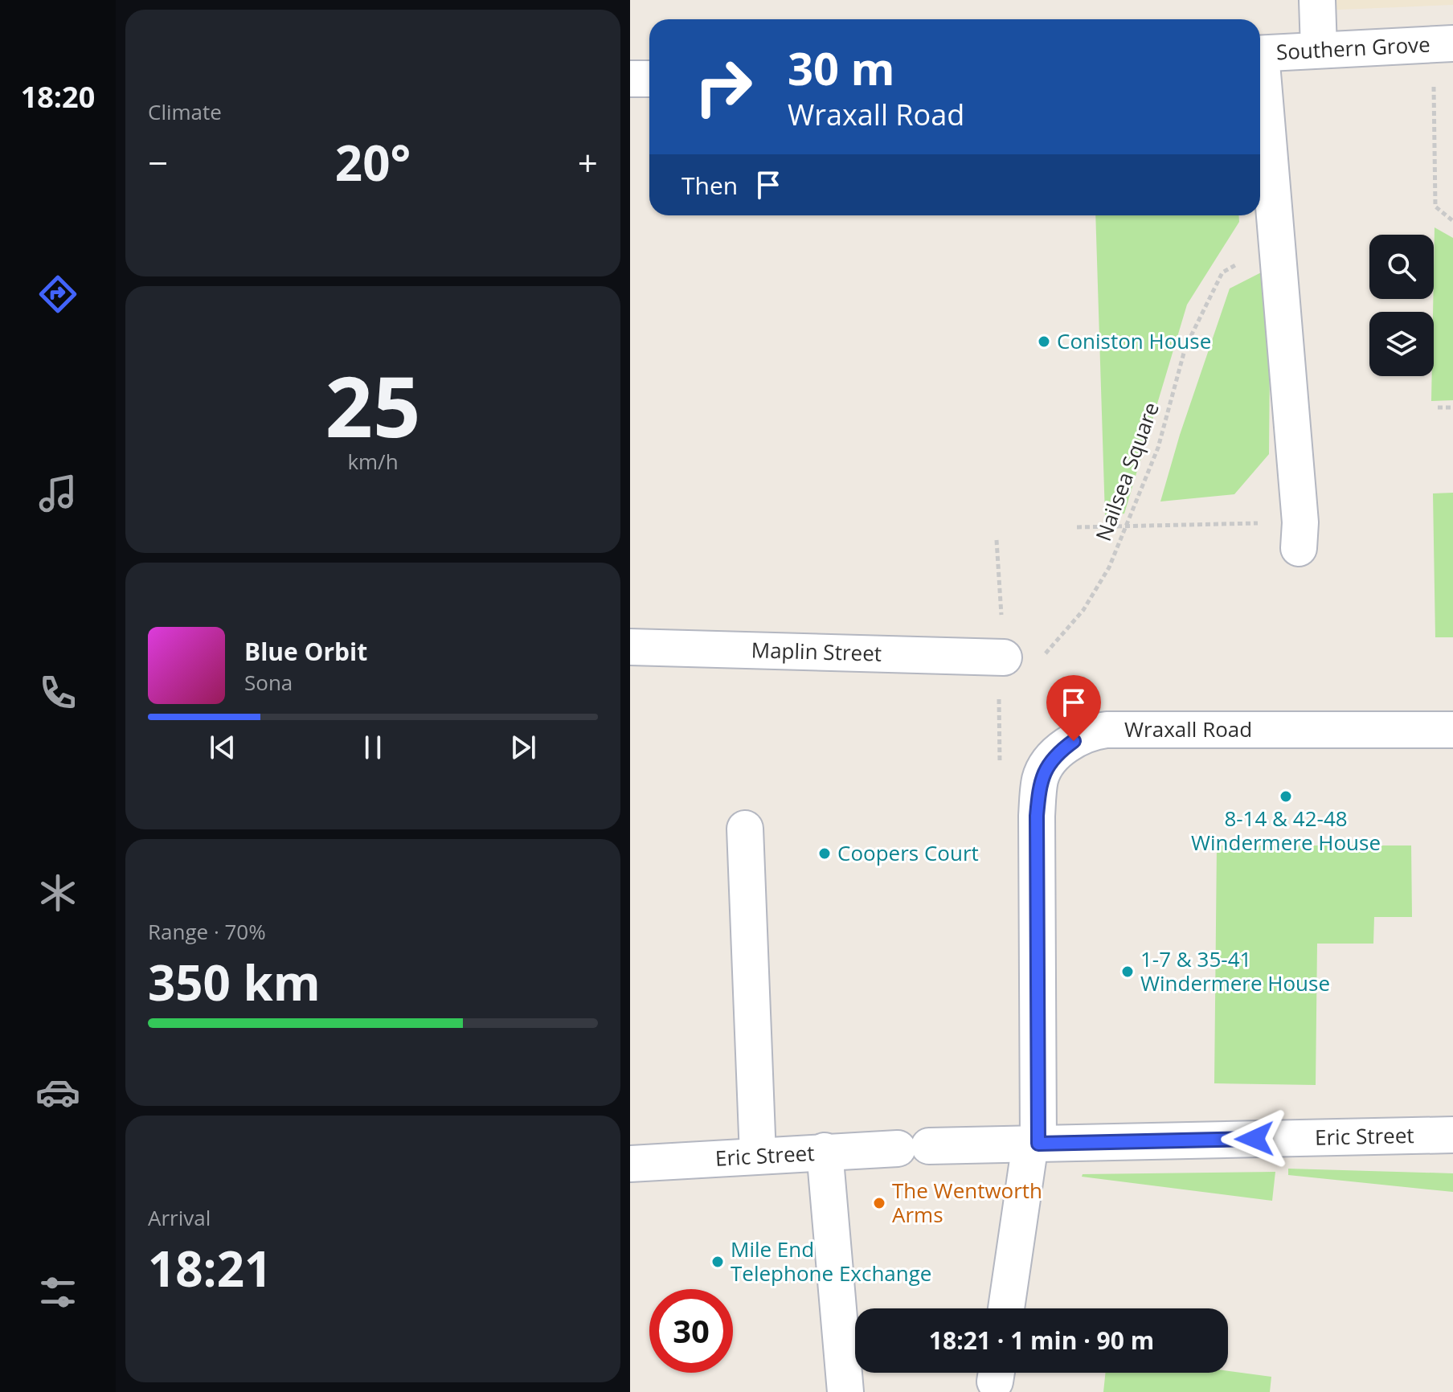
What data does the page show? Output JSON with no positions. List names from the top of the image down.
{
  "streets": {
    "street": [
      "Southern Grove",
      "Maplin Street",
      "Wraxall Road",
      "Eric Street"
    ],
    "path": ["Nailsea Square"]
  },
  "crossings": [
    ["Nailsea Square", "Maplin Street"],
    ["Wraxall Road", "Eric Street"]
  ],
  "places": [
    "Coniston House",
    "8-14 & 42-48 Windermere House",
    "Coopers Court",
    "1-7 & 35-41 Windermere House",
    "The Wentworth Arms",
    "Mile End Telephone Exchange"
  ],
  "page": {
    "tabs": "18:20",
    "tile": [
      "Climate",
      ["25", "km/h"],
      ["Range · 70%", "350 km"],
      ["Arrival", "18:21"]
    ],
    "turn": ["30 m", "Wraxall Road"],
    "heat": ["−", "20°", "+"],
    "then": "Then",
    "song": ["Blue Orbit", "Sona"],
    "limit": "30",
    "trip": "18:21 · 1 min · 90 m"
  }
}
